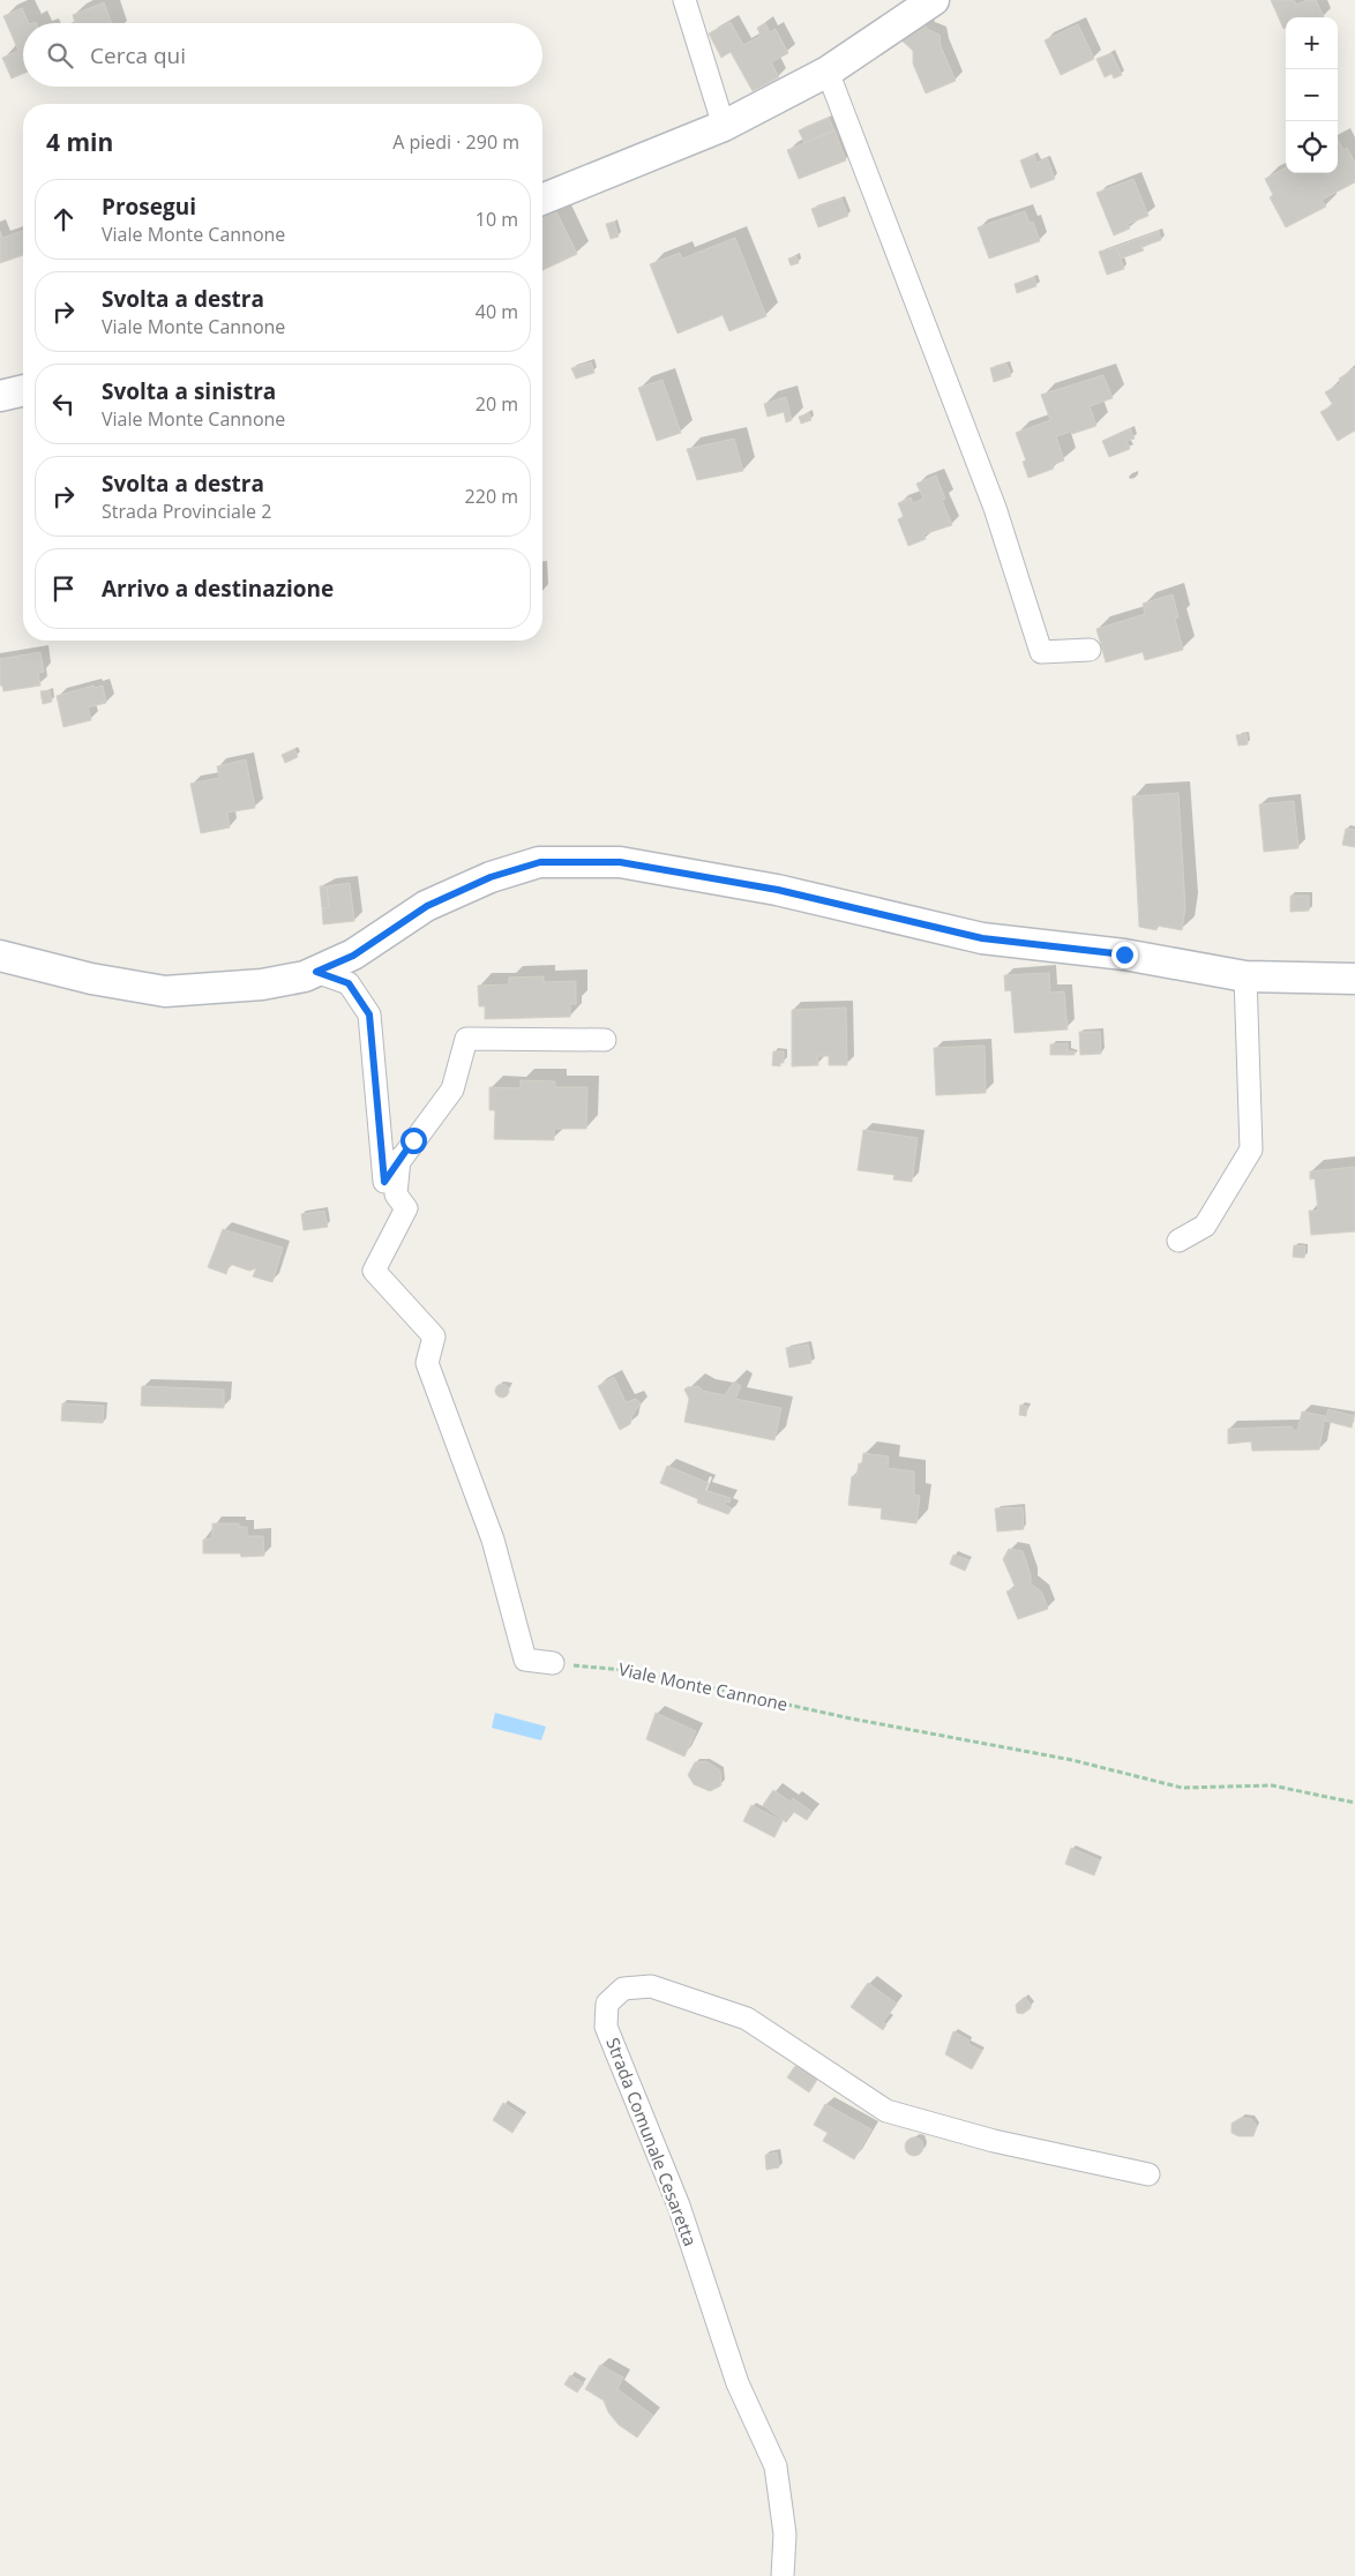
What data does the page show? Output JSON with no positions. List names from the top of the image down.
{
  "streets": {
    "street": ["Strada Comunale Cesaretta"],
    "path": ["Viale Monte Cannone"]
  },
  "page": {
    "map_buttons": ["+", "−"],
    "search": "Cerca qui",
    "heading": ["4 min", "A piedi · 290 m"],
    "list": [
      ["Prosegui", "Viale Monte Cannone", "10 m"],
      ["Svolta a destra", "Viale Monte Cannone", "40 m"],
      ["Svolta a sinistra", "Viale Monte Cannone", "20 m"],
      ["Svolta a destra", "Strada Provinciale 2", "220 m"],
      "Arrivo a destinazione"
    ]
  }
}
